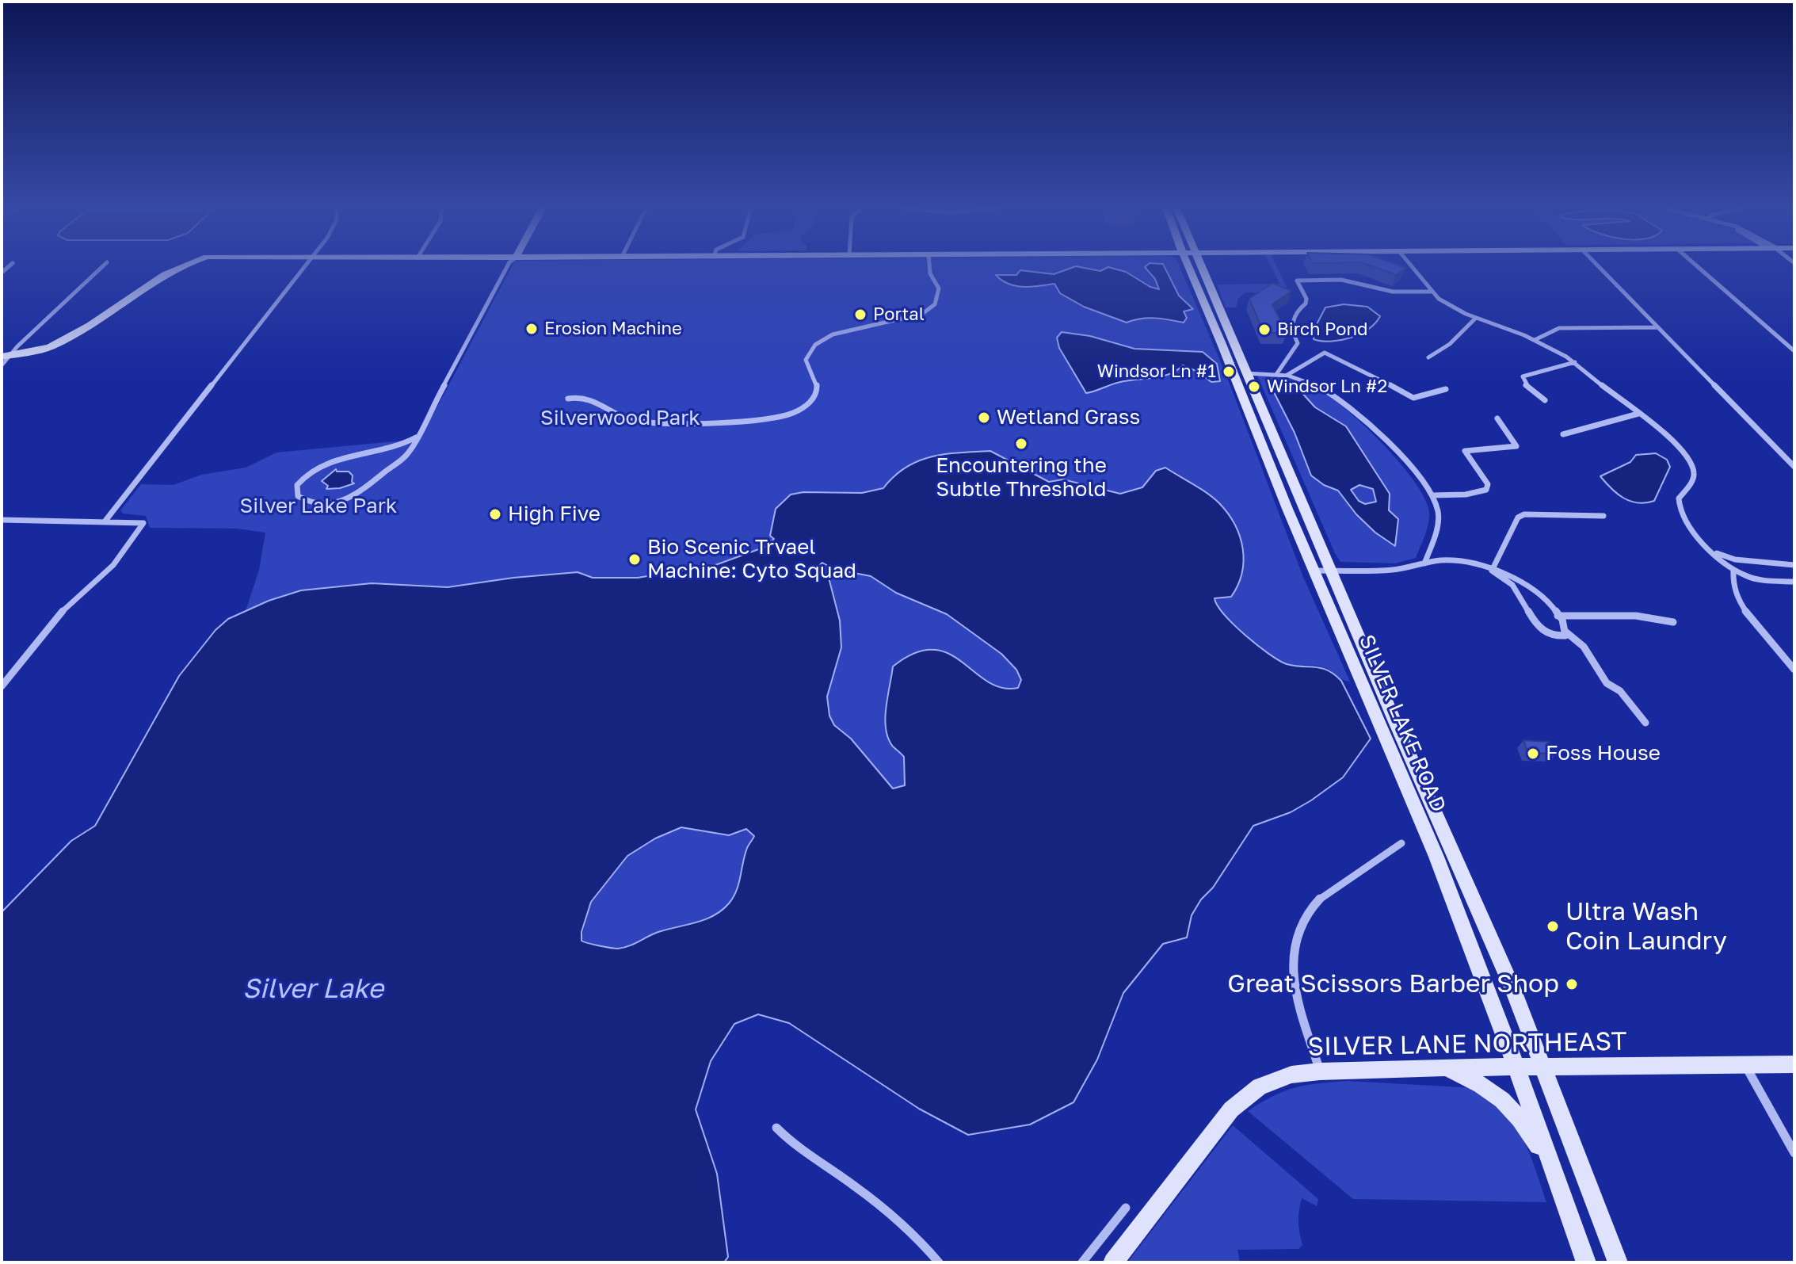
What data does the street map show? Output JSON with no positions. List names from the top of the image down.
{
  "streets": {
    "street": ["SILVER LAKE ROAD", "SILVER LANE NORTHEAST"]
  },
  "crossings": [
    ["SILVER LAKE ROAD", "SILVER LANE NORTHEAST"]
  ],
  "water": ["Silver Lake"],
  "parks": ["Silverwood Park", "Silver Lake Park"],
  "places": [
    "Portal",
    "Erosion Machine",
    "Birch Pond",
    "Windsor Ln #1",
    "Windsor Ln #2",
    "Wetland Grass",
    "Encountering the Subtle Threshold",
    "High Five",
    "Bio Scenic Trvael Machine: Cyto Squad",
    "Foss House",
    "Ultra Wash Coin Laundry",
    "Great Scissors Barber Shop"
  ]
}
